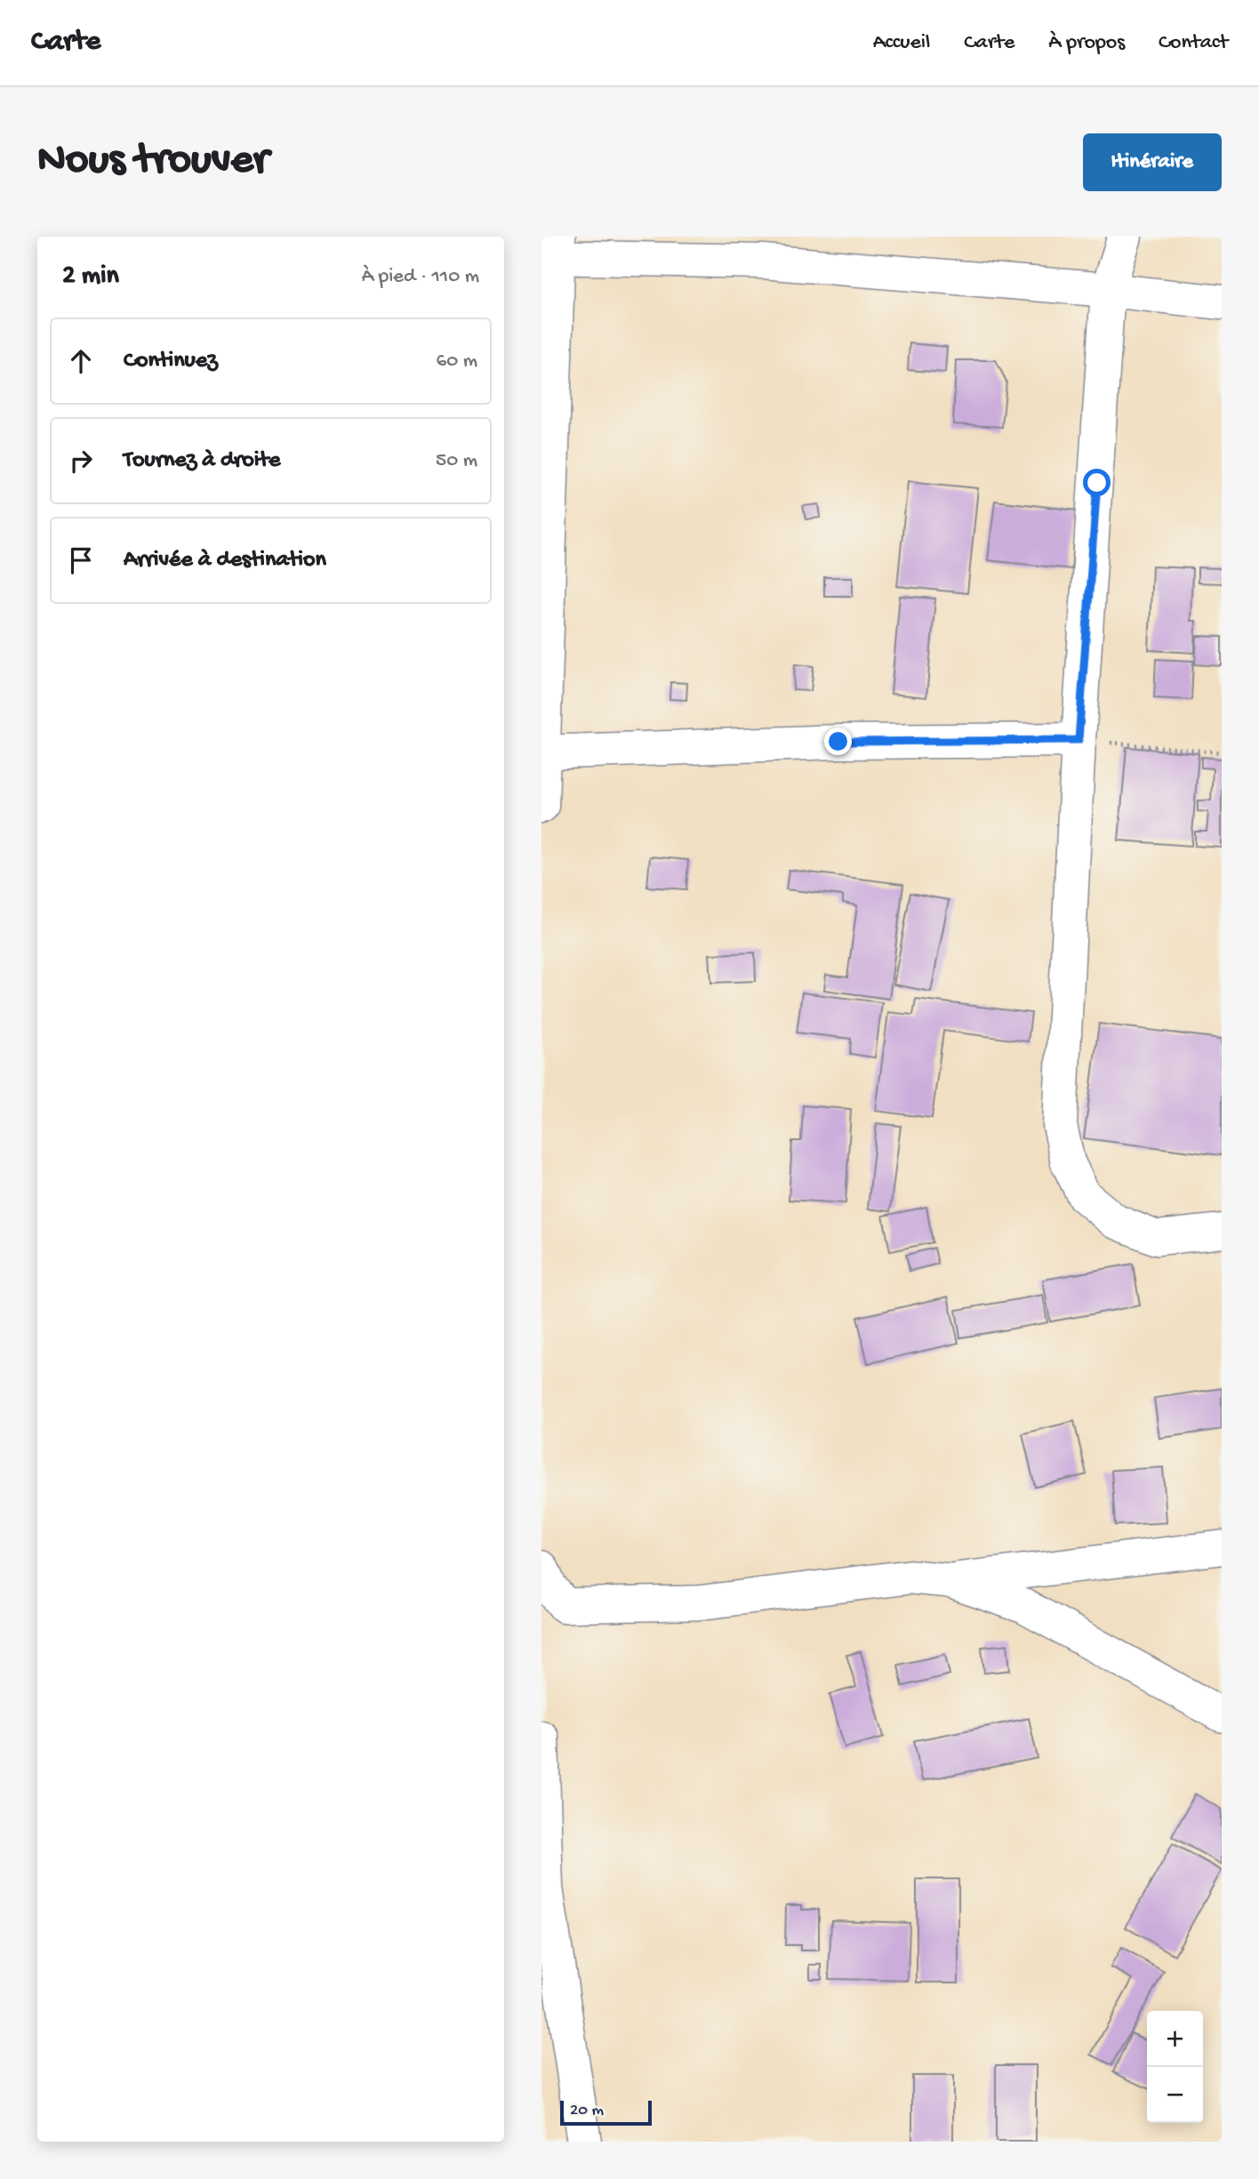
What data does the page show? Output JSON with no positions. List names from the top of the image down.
{
  "scale_bar": "20 m",
  "page": {
    "header": "Carte",
    "nav": [
      "Accueil",
      "Carte",
      "À propos",
      "Contact"
    ],
    "buttons": "Itinéraire",
    "title": "Nous trouver",
    "heading": ["2 min", "À pied · 110 m"],
    "list": [
      ["Continuez", "60 m"],
      ["Tournez à droite", "50 m"],
      "Arrivée à destination"
    ],
    "map_buttons": ["+", "−"],
    "scale": "20 m"
  }
}
